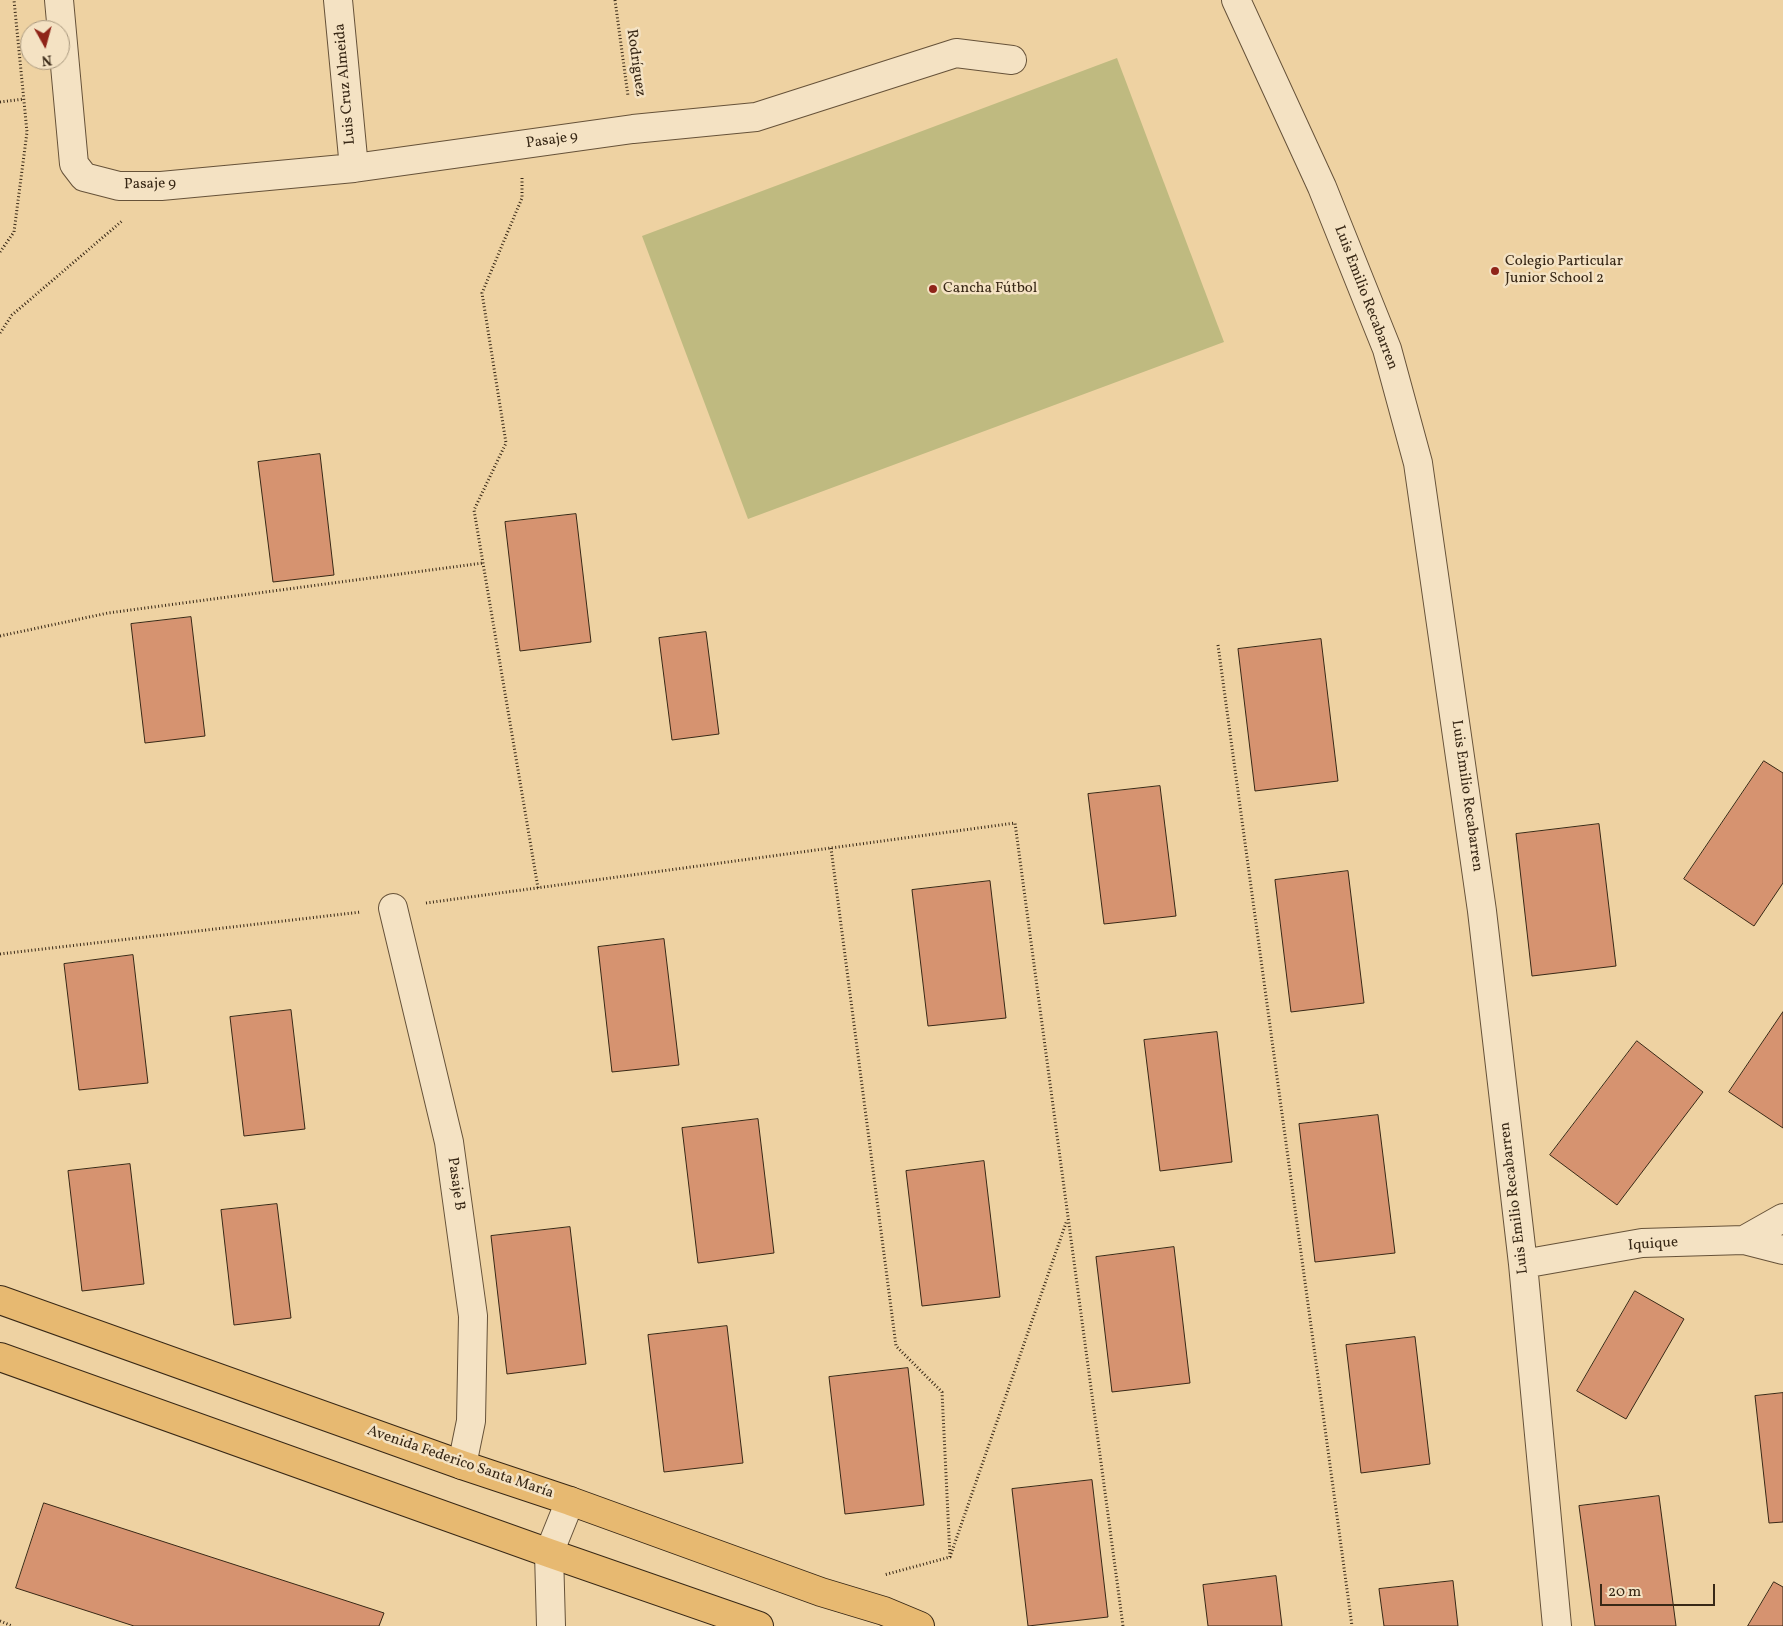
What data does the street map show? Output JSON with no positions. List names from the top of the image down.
{
  "streets": {
    "main road": ["Avenida Federico Santa María"],
    "street": [
      "Luis Cruz Almeida",
      "Pasaje 9",
      "Luis Emilio Recabarren",
      "Pasaje B",
      "Iquique"
    ],
    "path": ["Rodríguez"]
  },
  "crossings": [
    ["Rodríguez", "Pasaje 9"],
    ["Luis Cruz Almeida", "Pasaje 9"],
    ["Luis Emilio Recabarren", "Iquique"],
    ["Pasaje B", "Avenida Federico Santa María"]
  ],
  "places": ["Colegio Particular Junior School 2", "Cancha Fútbol"],
  "scale_bar": "20 m",
  "north": "bottom"
}
